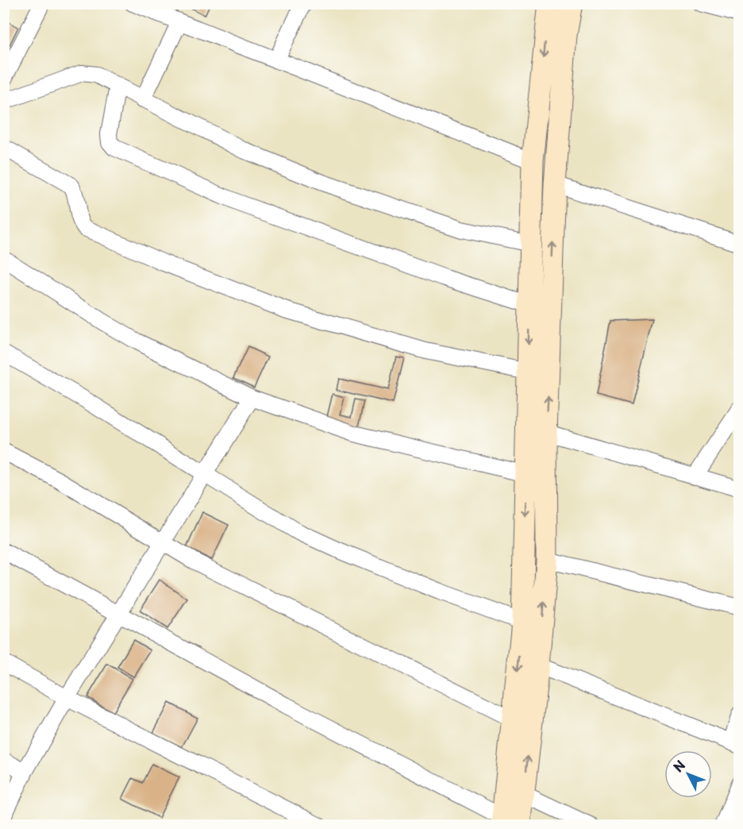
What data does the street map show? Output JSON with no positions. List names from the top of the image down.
{
  "north": "top left"
}
